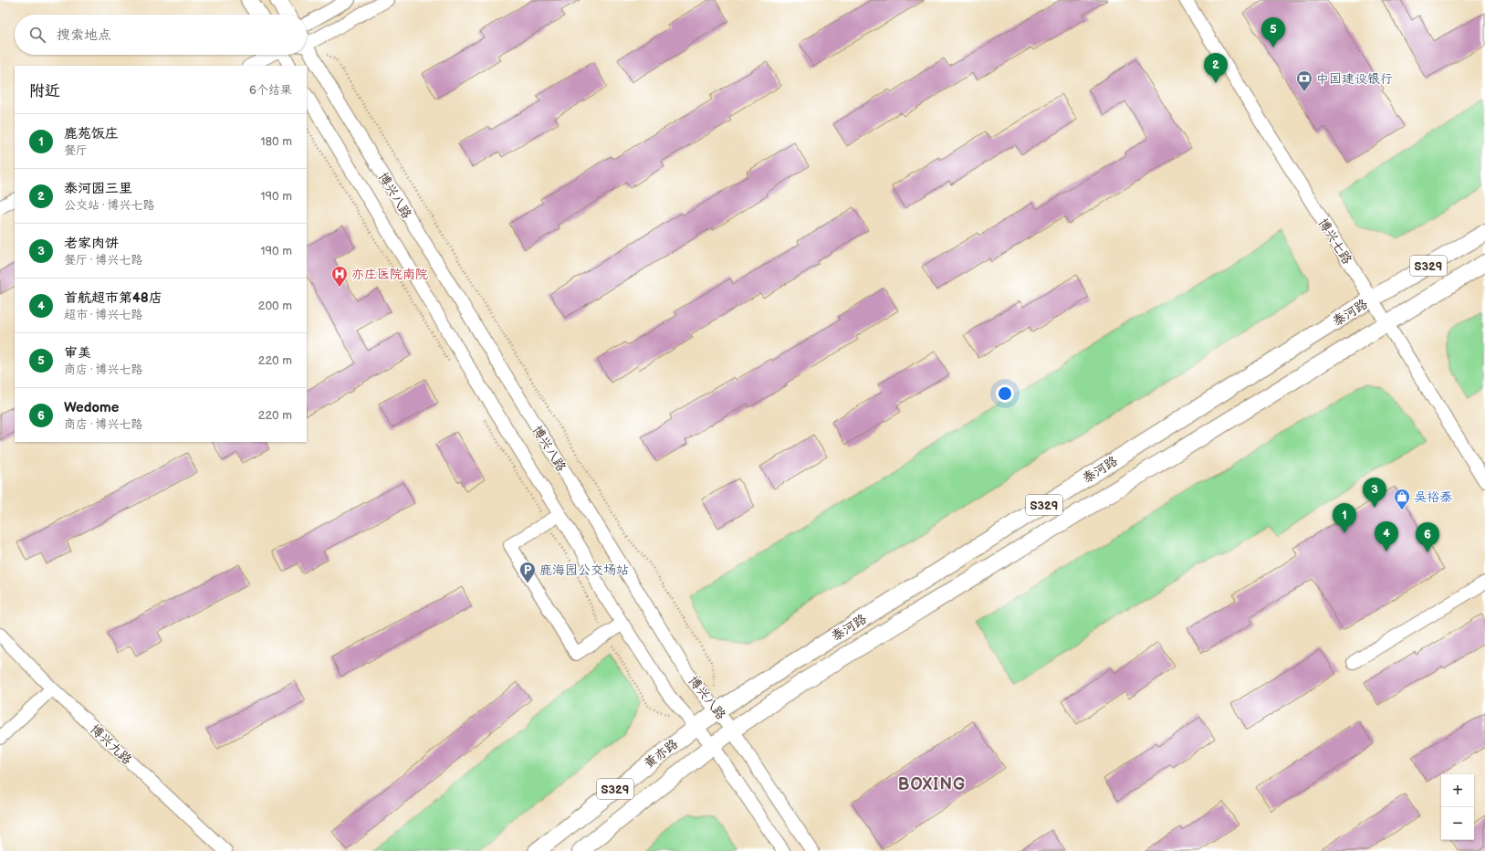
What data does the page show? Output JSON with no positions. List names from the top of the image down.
{
  "streets": {
    "main road": ["S329", "泰河路", "黄亦路"],
    "street": ["博兴八路", "博兴七路", "博兴九路"]
  },
  "crossings": [
    ["博兴八路", "泰河路"],
    ["博兴八路", "黄亦路"],
    ["博兴七路", "泰河路"],
    ["泰河路", "黄亦路"]
  ],
  "districts": ["BOXING"],
  "places": {
    "bank": ["中国建设银行"],
    "hospital": ["亦庄医院南院"],
    "shop": ["吴裕泰"],
    "parking": ["鹿海园公交场站"]
  },
  "page": {
    "search": "搜索地点",
    "pins": [
      "5",
      "2",
      "3",
      "1",
      "4",
      "6"
    ],
    "heading": ["附近", "6个结果"],
    "list": [
      {
        "mark": "1",
        "name": "鹿苑饭庄",
        "note": "餐厅",
        "value": "180 m"
      },
      {
        "mark": "2",
        "name": "泰河园三里",
        "note": "公交站 · 博兴七路",
        "value": "190 m"
      },
      {
        "mark": "3",
        "name": "老家肉饼",
        "note": "餐厅 · 博兴七路",
        "value": "190 m"
      },
      {
        "mark": "4",
        "name": "首航超市第48店",
        "note": "超市 · 博兴七路",
        "value": "200 m"
      },
      {
        "mark": "5",
        "name": "审美",
        "note": "商店 · 博兴七路",
        "value": "220 m"
      },
      {
        "mark": "6",
        "name": "Wedome",
        "note": "商店 · 博兴七路",
        "value": "220 m"
      }
    ],
    "map_buttons": ["+", "−"]
  }
}
